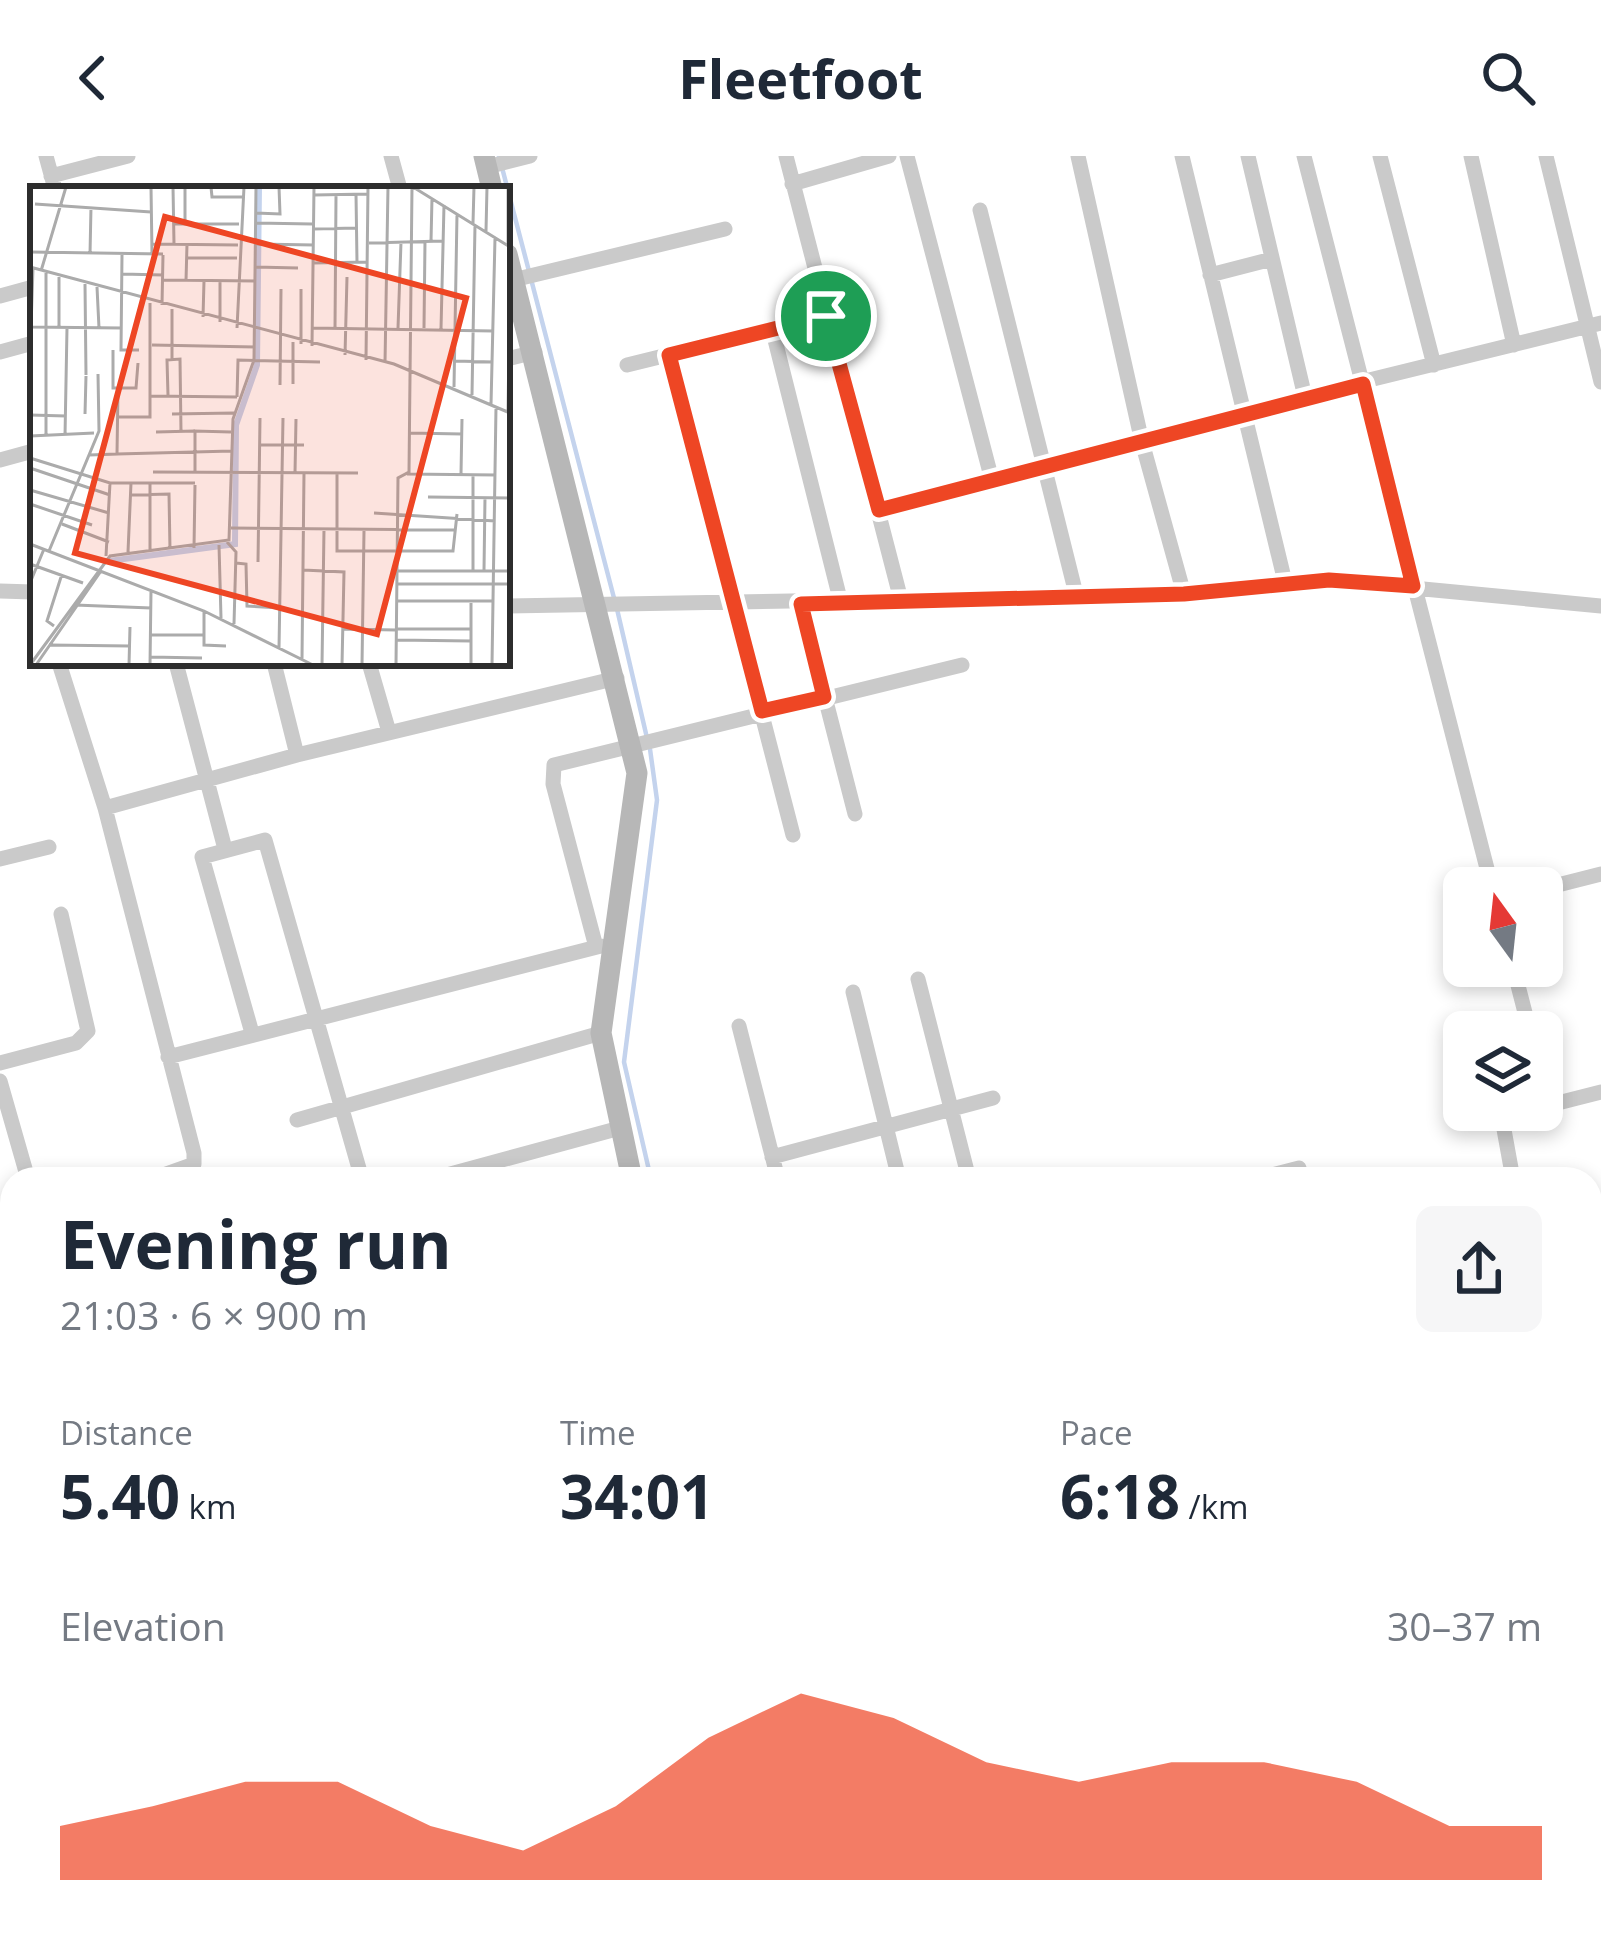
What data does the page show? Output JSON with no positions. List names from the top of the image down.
{
  "north": "top",
  "page": {
    "header": "Fleetfoot",
    "heading": ["Evening run", "21:03 · 6 × 900 m"],
    "stats": [
      ["Distance", "5.40 km"],
      ["Time", "34:01"],
      ["Pace", "6:18 /km"]
    ],
    "chart": ["Elevation", "30–37 m"]
  }
}
